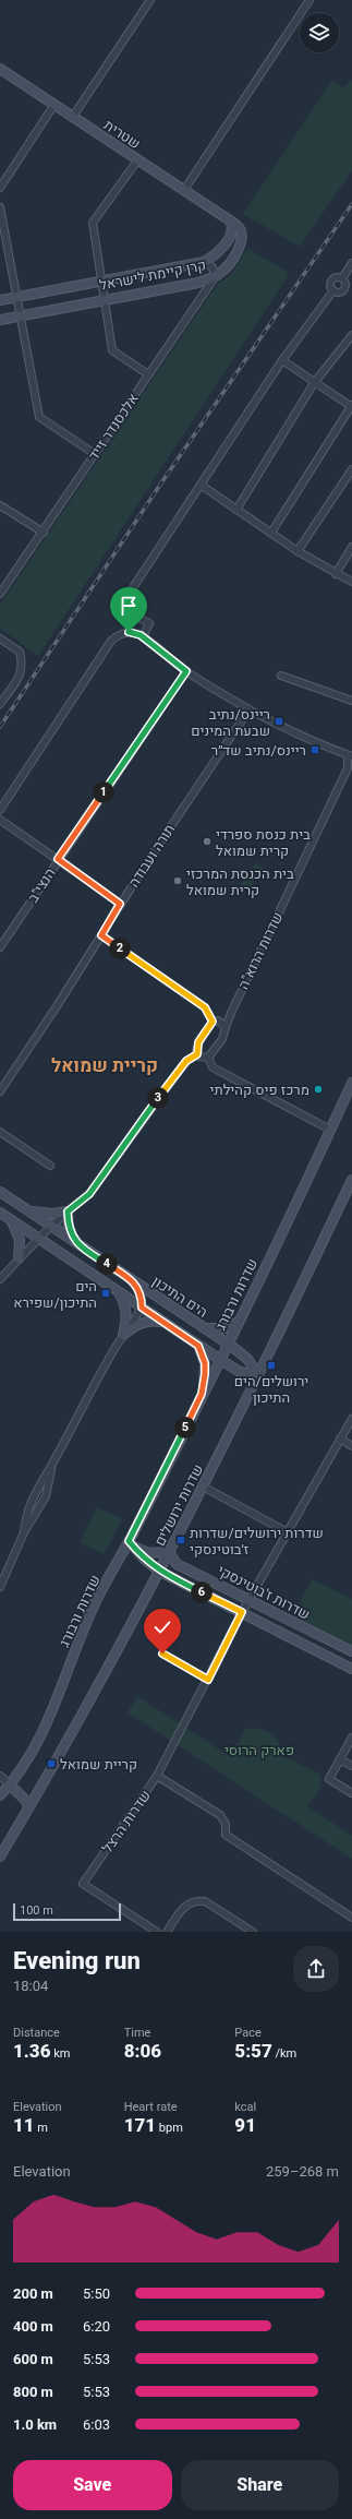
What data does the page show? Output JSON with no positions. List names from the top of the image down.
{
  "streets": {
    "street": [
      "שטרית",
      "קרן קיימת לישראל",
      "אלכסנדר זייד",
      "תורה ועבודה",
      "הנצי\"ב",
      "שדרות הרוא\"ה",
      "שדרות ורבורג",
      "הים התיכון",
      "שדרות ירושלים",
      "שדרות ז'בוטינסקי",
      "שדרות הרצל"
    ]
  },
  "crossings": [
    ["שטרית", "קרן קיימת לישראל"],
    ["קרן קיימת לישראל", "אלכסנדר זייד"],
    ["שדרות ורבורג", "הים התיכון"],
    ["שדרות ורבורג", "שדרות ז'בוטינסקי"],
    ["הים התיכון", "שדרות ירושלים"],
    ["שדרות ירושלים", "שדרות ז'בוטינסקי"],
    ["שדרות ז'בוטינסקי", "שדרות הרצל"]
  ],
  "districts": ["קריית שמואל"],
  "parks": ["פארק הרוסי"],
  "places": {
    "transit": [
      "ריינס/נתיב שבעת המינים",
      "ריינס/נתיב שד״ר",
      "הים התיכון/שפירא",
      "ירושלים/הים התיכון",
      "שדרות ירושלים/שדרות ז׳בוטינסקי",
      "קריית שמואל"
    ],
    "other": ["בית כנסת ספרדי קרית שמואל", "בית הכנסת המרכזי קרית שמואל", "מרכז פיס קהילתי"]
  },
  "scale_bar": "100 m",
  "page": {
    "pins": [
      "1",
      "2",
      "3",
      "4",
      "5",
      "6"
    ],
    "scale": "100 m",
    "heading": ["Evening run", "18:04"],
    "stats": [
      ["Distance", "1.36 km"],
      ["Time", "8:06"],
      ["Pace", "5:57 /km"],
      ["Elevation", "11 m"],
      ["Heart rate", "171 bpm"],
      ["kcal", "91"]
    ],
    "chart": ["Elevation", "259–268 m"],
    "list": [
      {
        "name": "200 m",
        "note": "5:50"
      },
      {
        "name": "400 m",
        "note": "6:20"
      },
      {
        "name": "600 m",
        "note": "5:53"
      },
      {
        "name": "800 m",
        "note": "5:53"
      },
      {
        "name": "1.0 km",
        "note": "6:03"
      }
    ],
    "buttons": ["Save", "Share"]
  }
}
